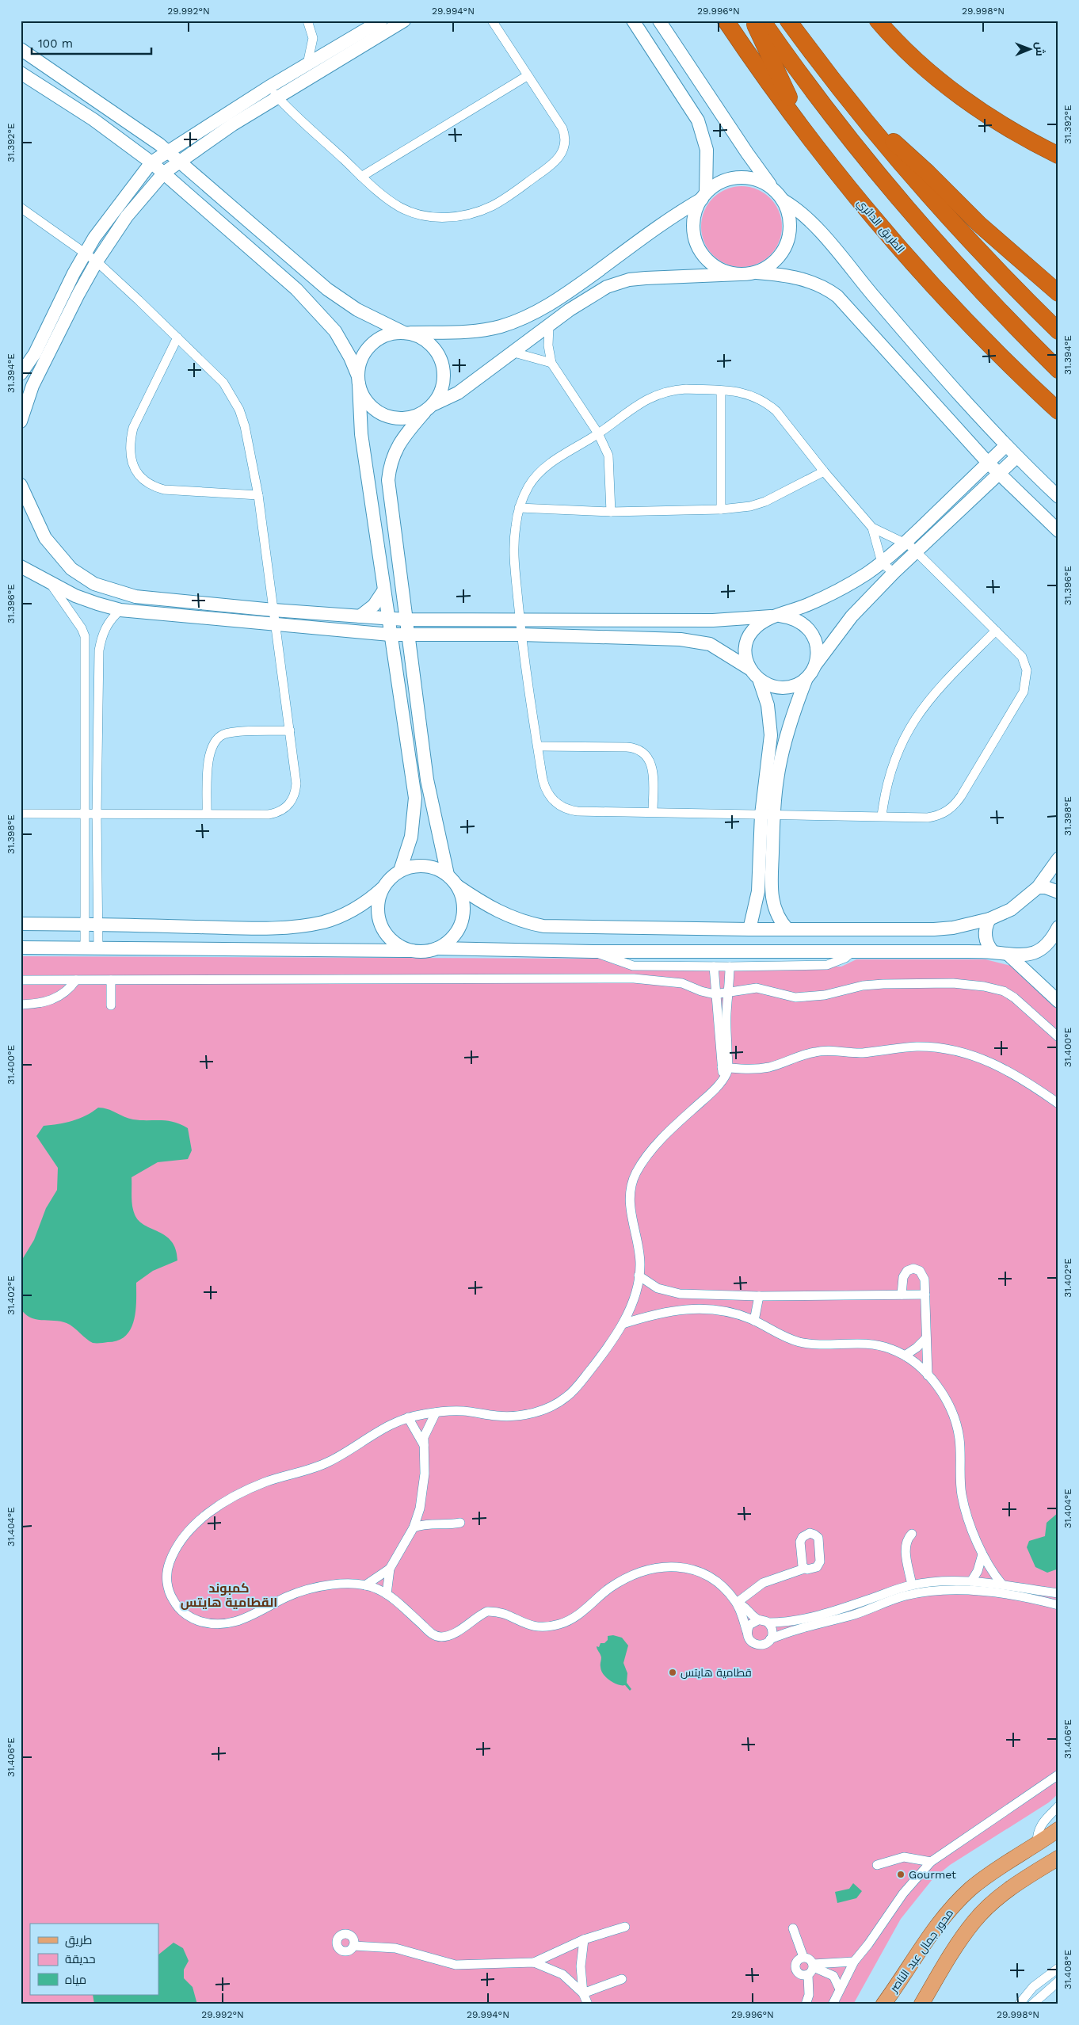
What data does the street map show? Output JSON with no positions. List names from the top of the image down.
{
  "streets": {
    "highway": ["الطريق الدائري"],
    "main road": ["محور جمال عبد الناصر"]
  },
  "districts": ["كمبوند القطامية هايتس"],
  "places": ["قطامية هايتس", "Gourmet"],
  "legend": ["طريق", "حديقة", "مياه"],
  "scale_bar": "100 m",
  "north": "right",
  "coordinates": [
    "29.992°N",
    "29.994°N",
    "29.996°N",
    "29.998°N",
    "31.392°E",
    "31.394°E",
    "31.396°E",
    "31.398°E",
    "31.400°E",
    "31.402°E",
    "31.404°E",
    "31.406°E",
    "31.408°E"
  ]
}
